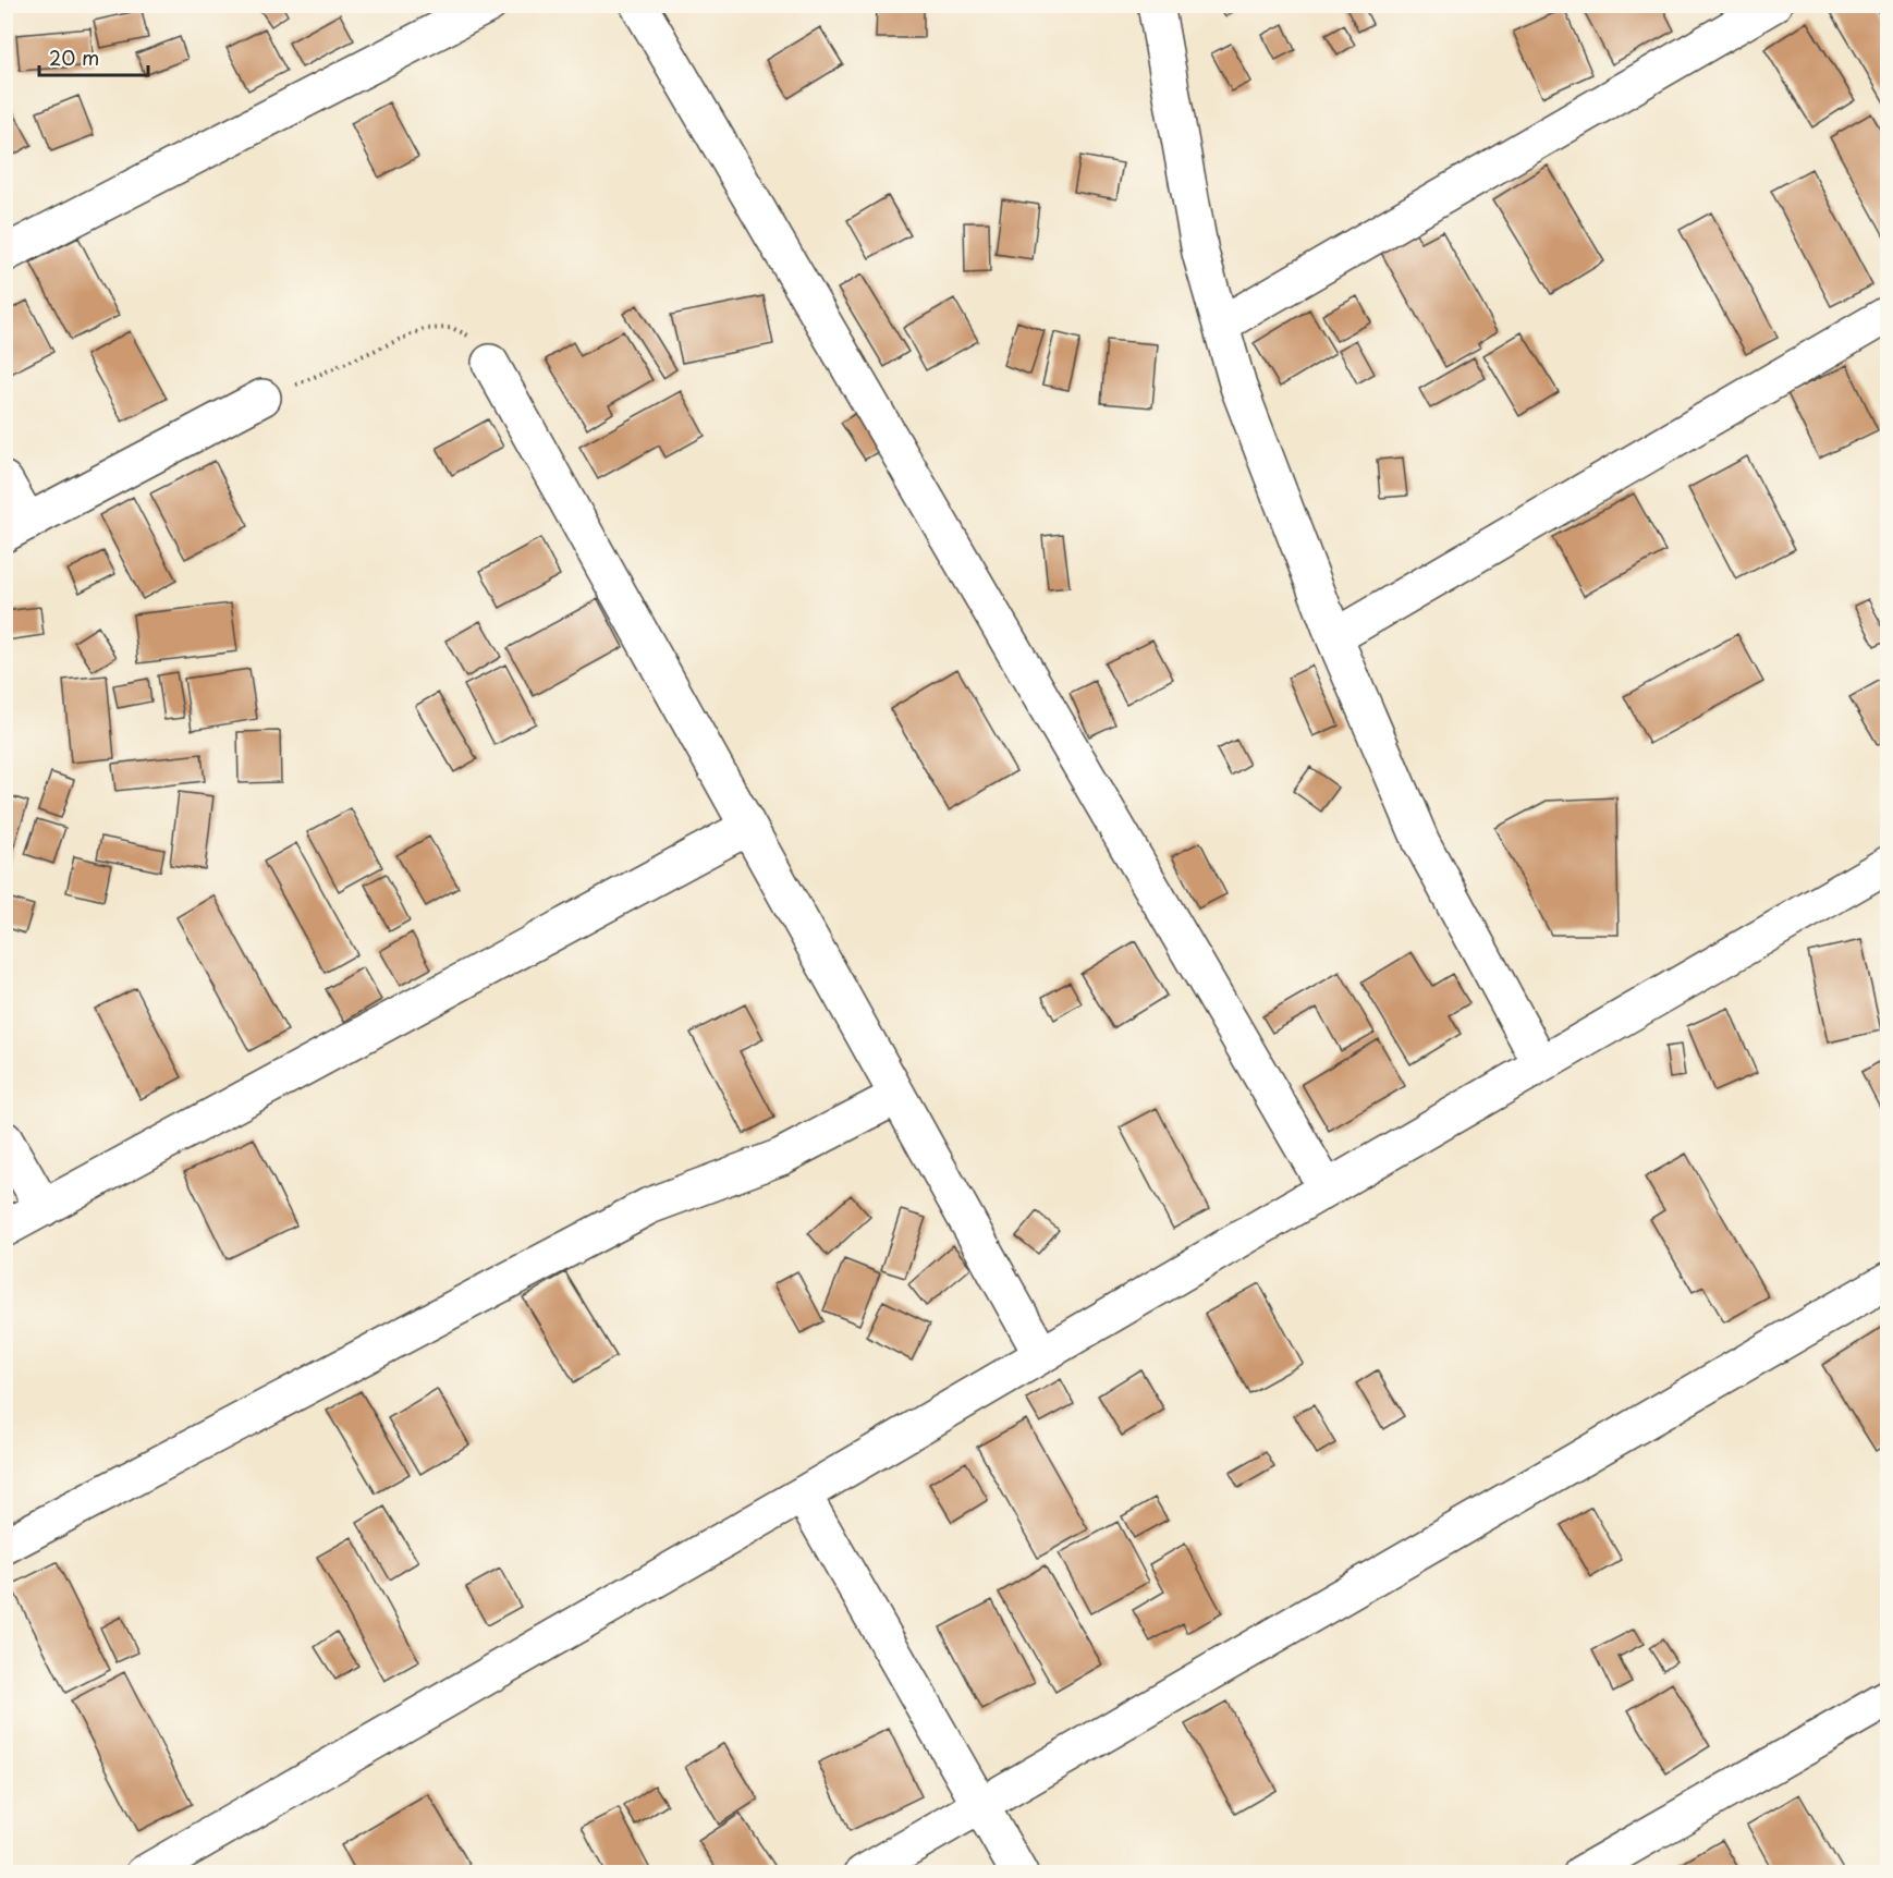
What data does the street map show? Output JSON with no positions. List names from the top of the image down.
{
  "scale_bar": "20 m"
}
